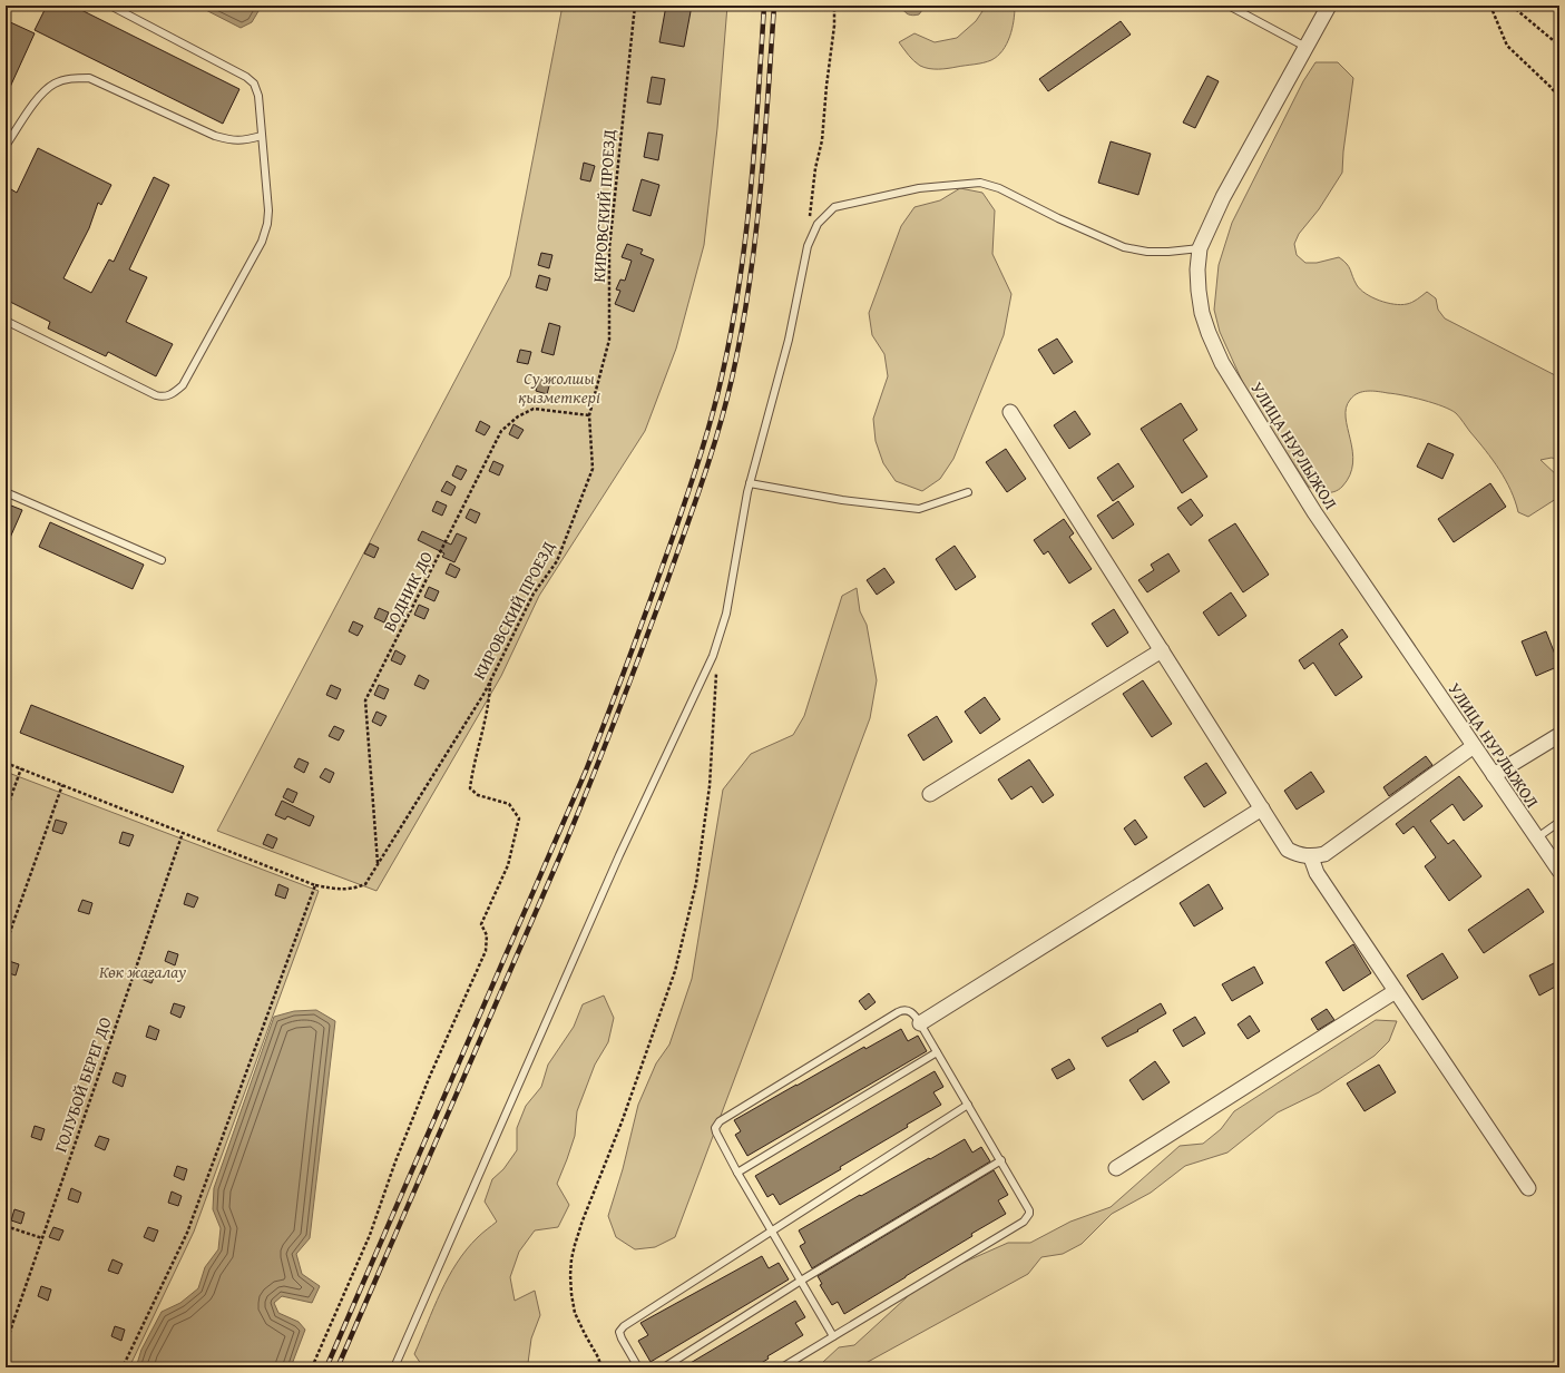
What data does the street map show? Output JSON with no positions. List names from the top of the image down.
{
  "streets": {
    "street": ["УЛИЦА НУРЛЫЖОЛ"],
    "path": ["КИРОВСКИЙ ПРОЕЗД", "ВОДНИК ДО", "ГОЛУБОЙ БЕРЕГ ДО"]
  },
  "crossings": [
    ["КИРОВСКИЙ ПРОЕЗД", "ВОДНИК ДО"],
    ["КИРОВСКИЙ ПРОЕЗД", "ГОЛУБОЙ БЕРЕГ ДО"]
  ],
  "parks": ["Су жолшы қызметкері", "Көк жағалау"]
}
